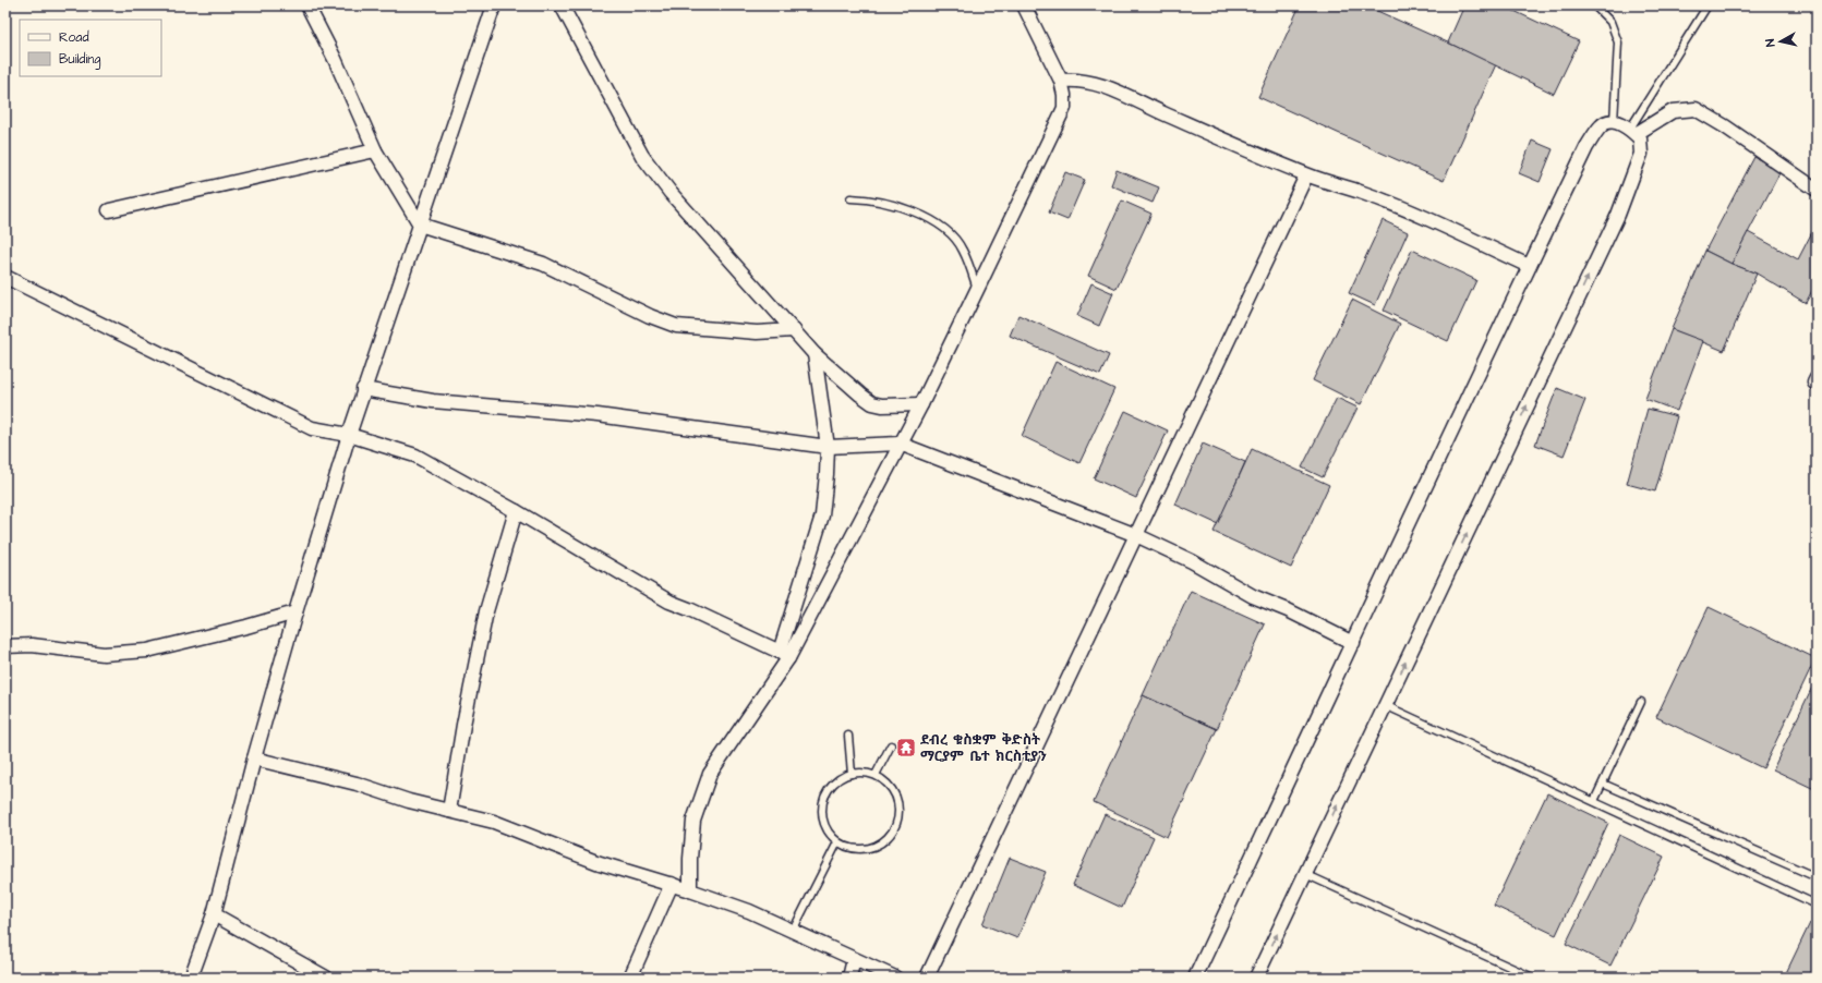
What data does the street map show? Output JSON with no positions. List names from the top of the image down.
{
  "places": {
    "temple": ["ደብረ ቁስቋም ቅድስት ማርያም ቤተ ክርስቲያን"]
  },
  "legend": ["Road", "Building"],
  "north": "left"
}
